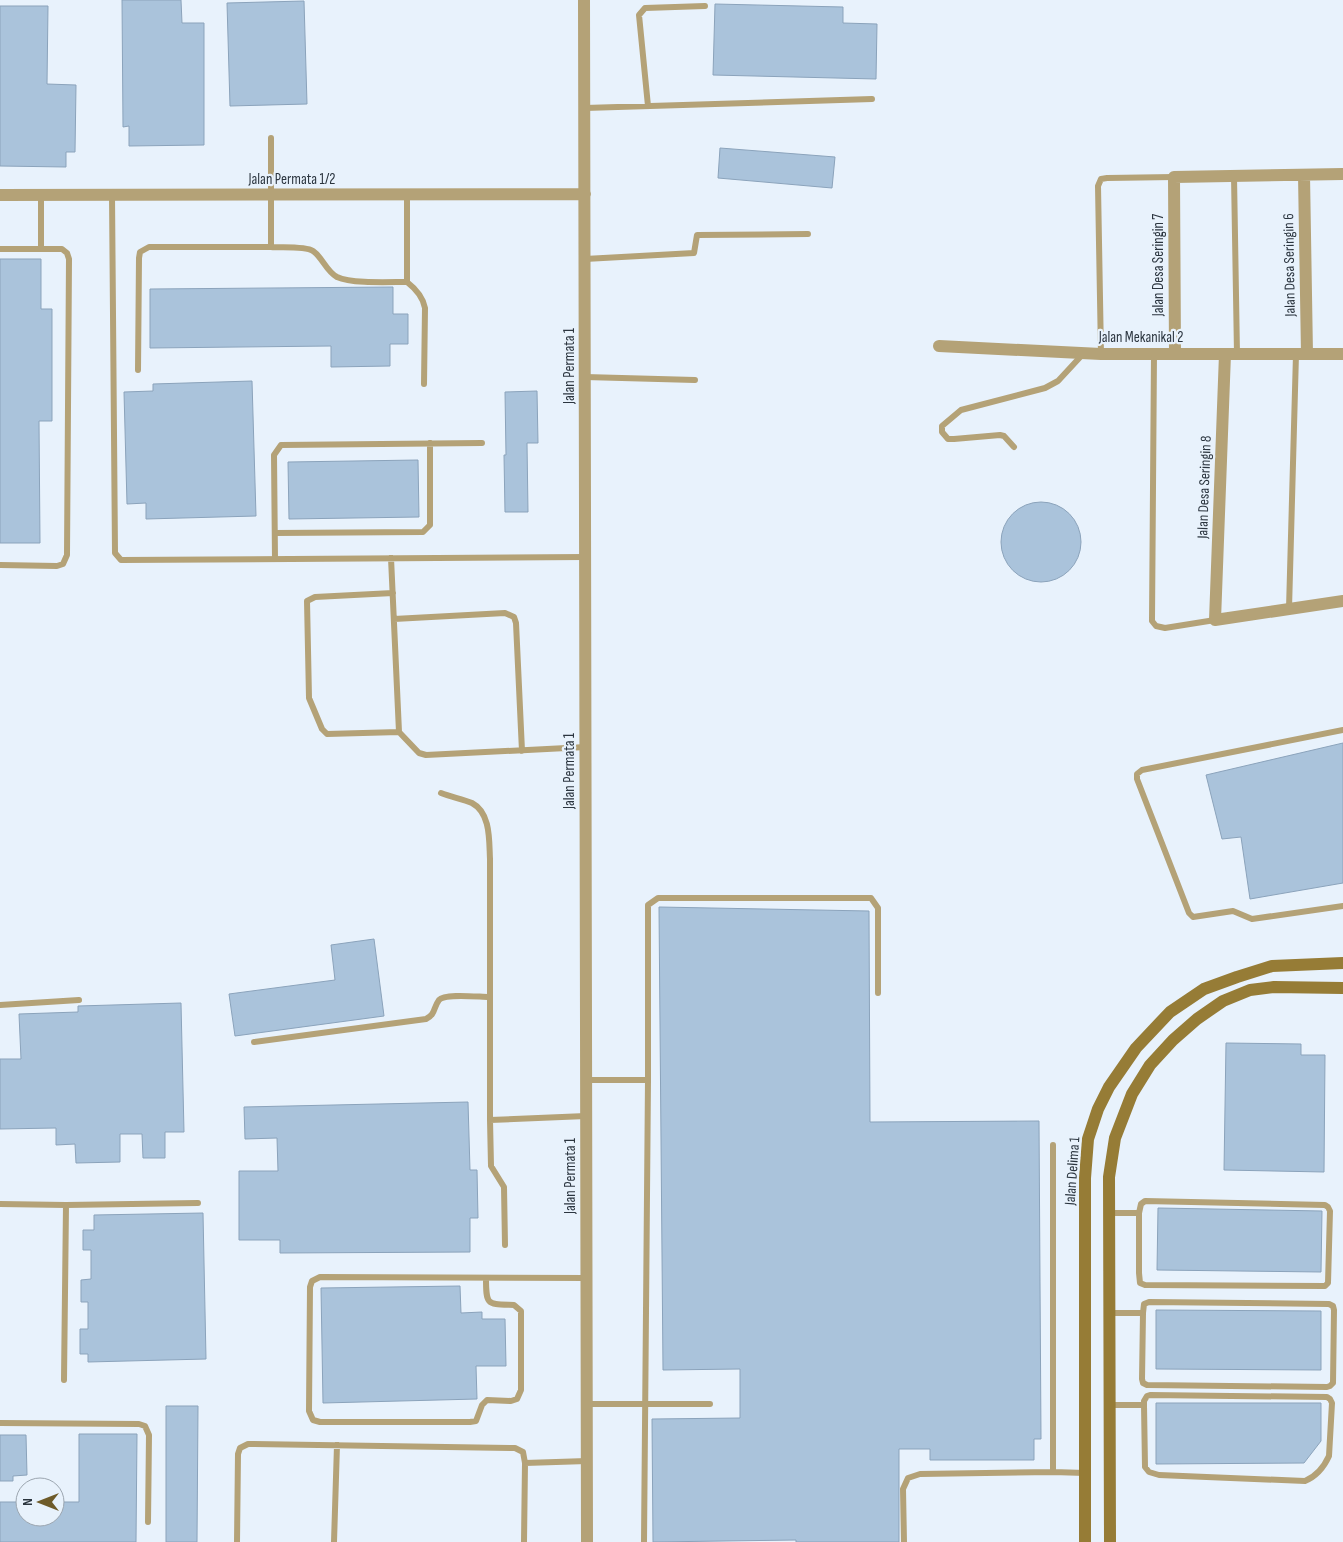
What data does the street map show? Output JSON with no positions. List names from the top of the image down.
{
  "streets": {
    "street": [
      "Jalan Permata 1/2",
      "Jalan Desa Seringin 7",
      "Jalan Desa Seringin 6",
      "Jalan Mekanikal 2",
      "Jalan Permata 1",
      "Jalan Desa Seringin 8",
      "Jalan Delima 1"
    ]
  },
  "crossings": [
    ["Jalan Permata 1/2", "Jalan Permata 1"],
    ["Jalan Desa Seringin 7", "Jalan Mekanikal 2"],
    ["Jalan Desa Seringin 6", "Jalan Mekanikal 2"],
    ["Jalan Mekanikal 2", "Jalan Desa Seringin 8"]
  ],
  "north": "left"
}
